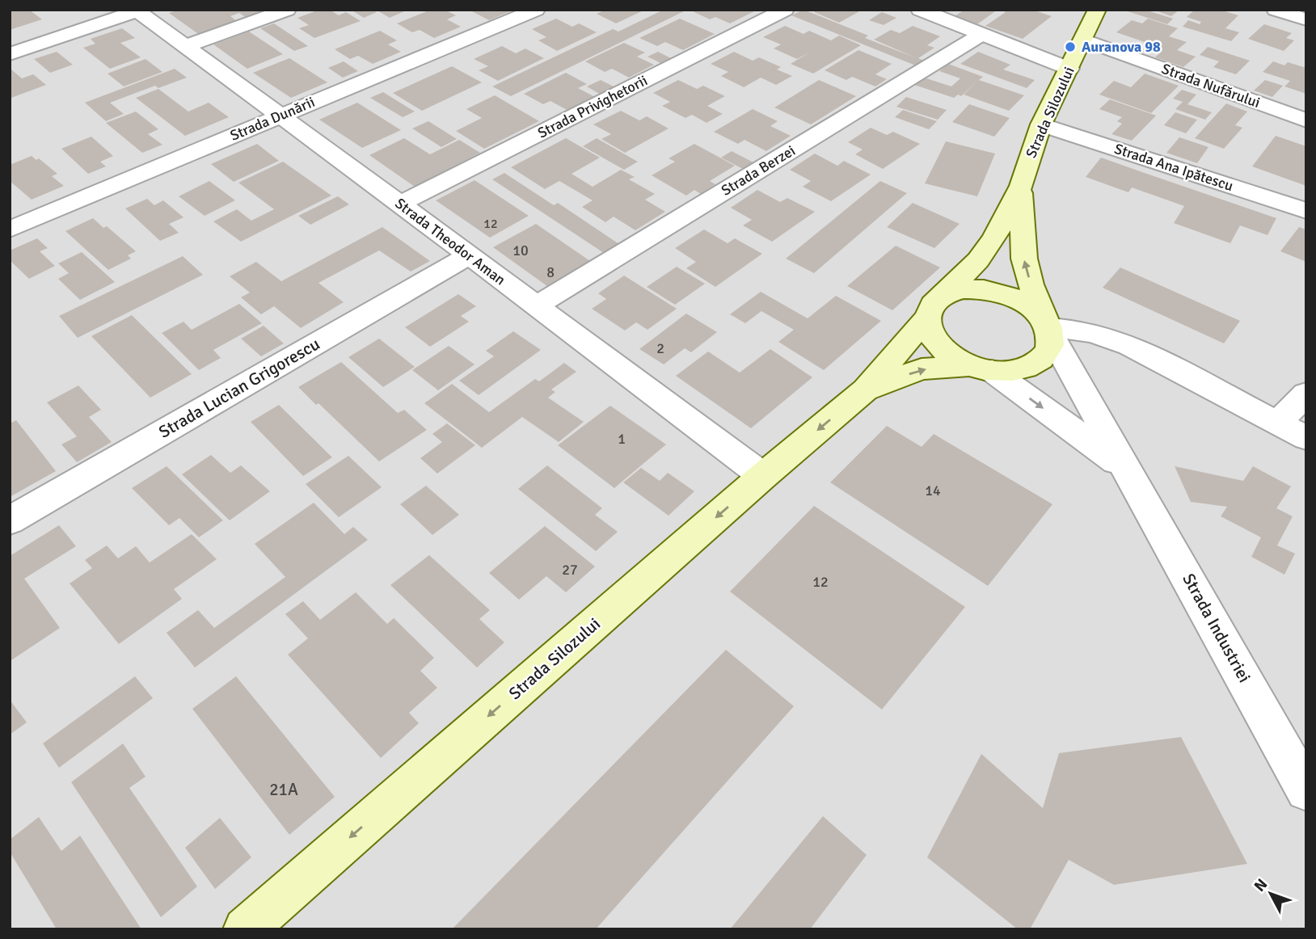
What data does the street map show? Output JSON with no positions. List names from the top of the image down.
{
  "streets": {
    "main road": ["Strada Silozului"],
    "street": [
      "Strada Nufărului",
      "Strada Privighetorii",
      "Strada Dunării",
      "Strada Ana Ipătescu",
      "Strada Berzei",
      "Strada Theodor Aman",
      "Strada Lucian Grigorescu",
      "Strada Industriei"
    ]
  },
  "crossings": [
    ["Strada Nufărului", "Strada Silozului"],
    ["Strada Privighetorii", "Strada Theodor Aman"],
    ["Strada Silozului", "Strada Ana Ipătescu"],
    ["Strada Silozului", "Strada Theodor Aman"],
    ["Strada Silozului", "Strada Industriei"],
    ["Strada Dunării", "Strada Theodor Aman"],
    ["Strada Berzei", "Strada Theodor Aman"],
    ["Strada Theodor Aman", "Strada Lucian Grigorescu"]
  ],
  "places": ["Auranova 98"],
  "house_numbers": [
    "12",
    "10",
    "8",
    "2",
    "1",
    "14",
    "27",
    "12",
    "21A"
  ],
  "north": "top left"
}
